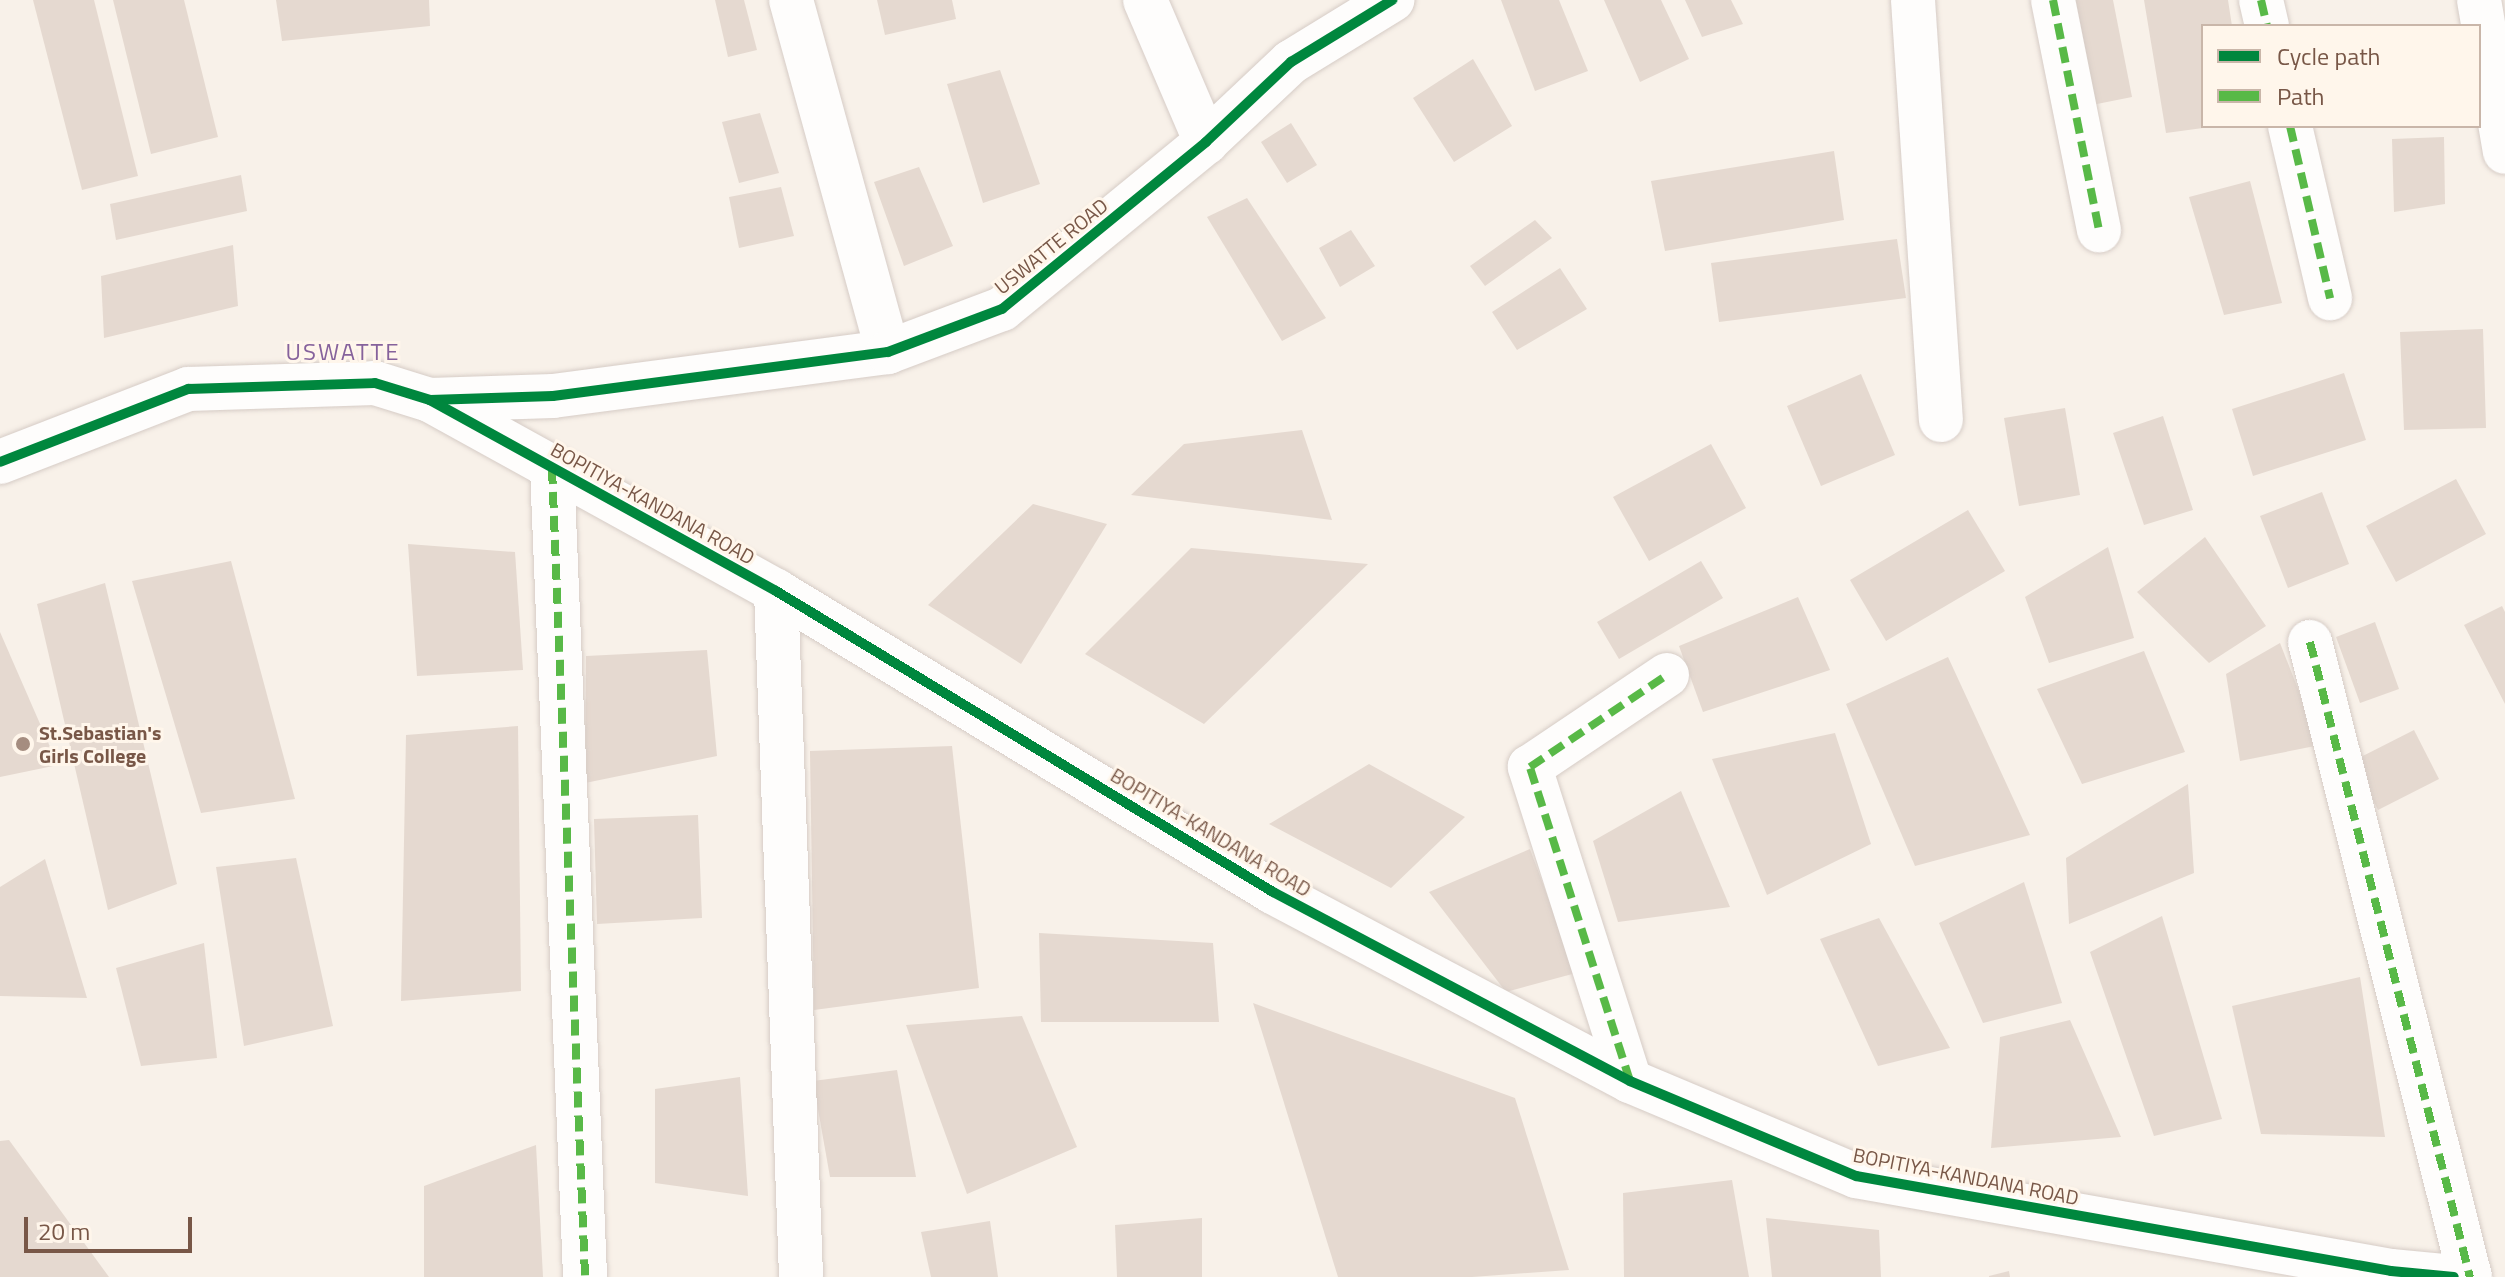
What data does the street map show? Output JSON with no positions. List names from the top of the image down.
{
  "streets": {
    "street": ["USWATTE ROAD", "BOPITIYA-KANDANA ROAD"]
  },
  "crossings": [
    ["USWATTE ROAD", "BOPITIYA-KANDANA ROAD"]
  ],
  "districts": ["USWATTE"],
  "places": ["St.Sebastian's Girls College"],
  "legend": ["Cycle path", "Path"],
  "scale_bar": "20 m"
}
